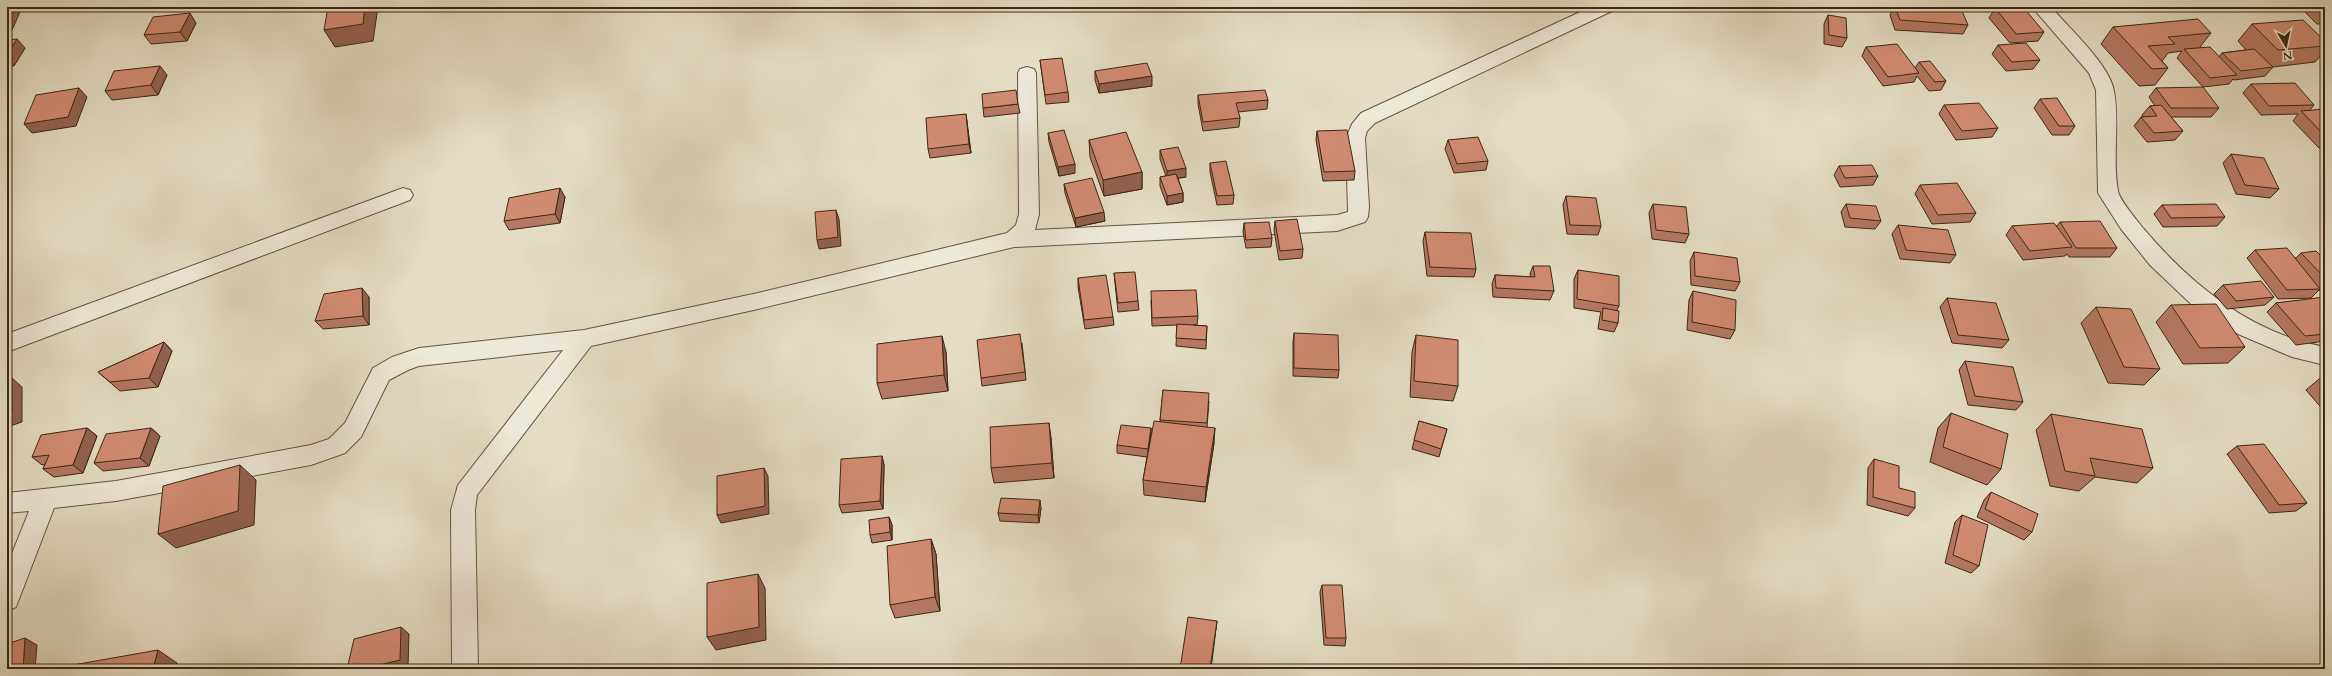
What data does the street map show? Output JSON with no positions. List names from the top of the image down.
{
  "north": "bottom"
}
